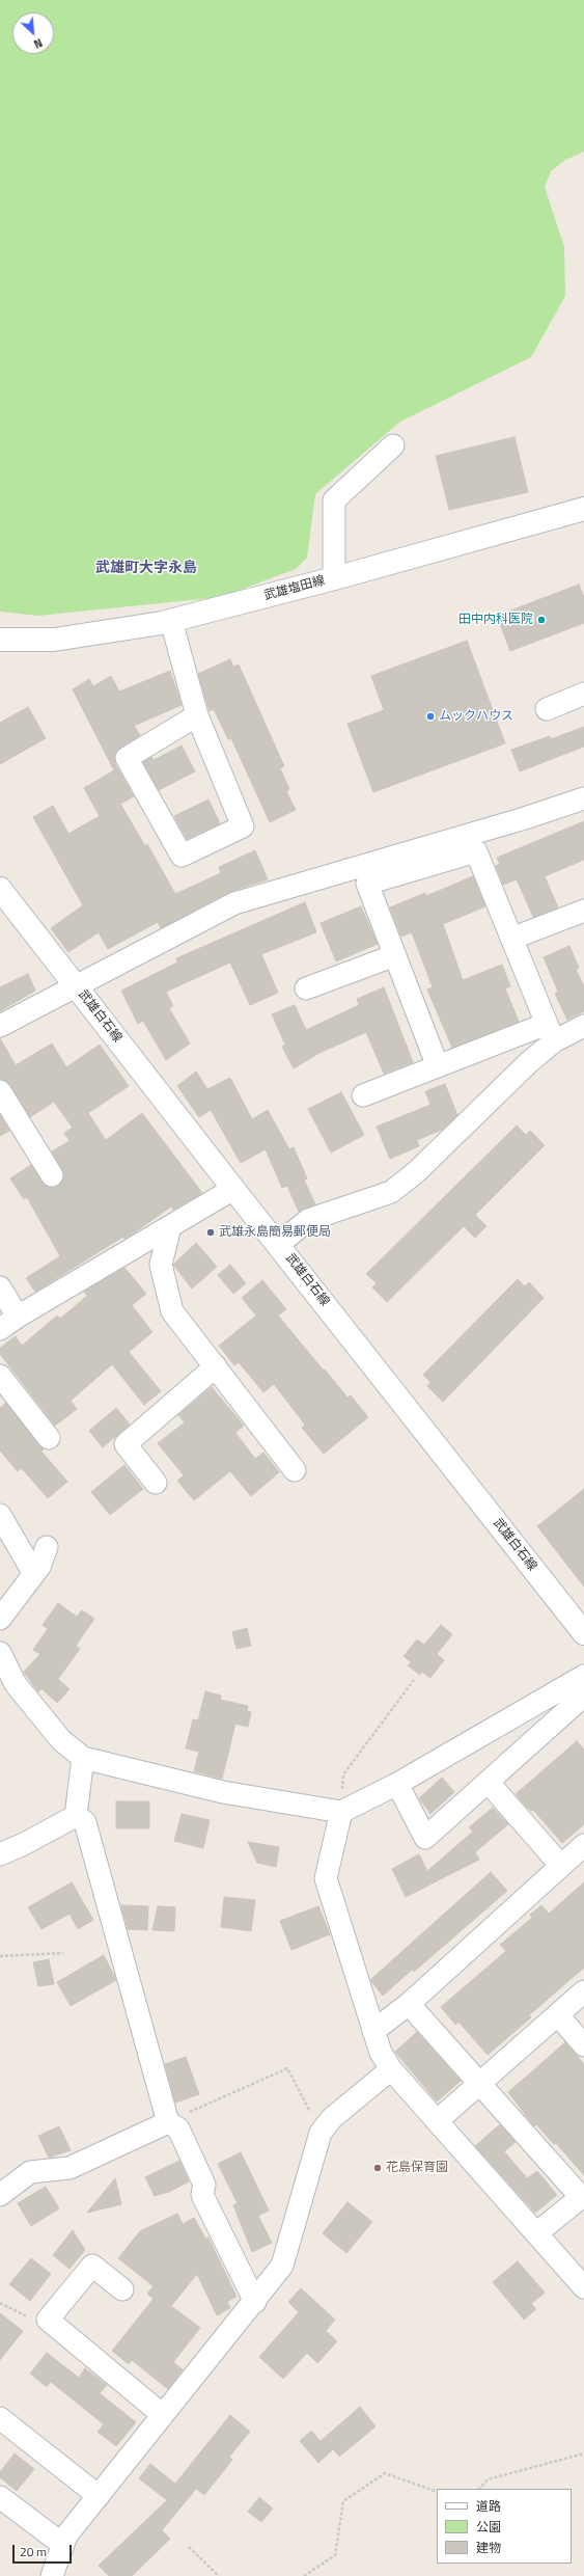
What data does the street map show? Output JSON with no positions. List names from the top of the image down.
{
  "streets": {
    "main road": ["武雄塩田線", "武雄白石線"]
  },
  "districts": ["武雄町大字永島"],
  "places": [
    "田中内科医院",
    "ムックハウス",
    "武雄永島簡易郵便局",
    "花島保育園"
  ],
  "legend": ["道路", "公園", "建物"],
  "scale_bar": "20 m",
  "north": "bottom right"
}
